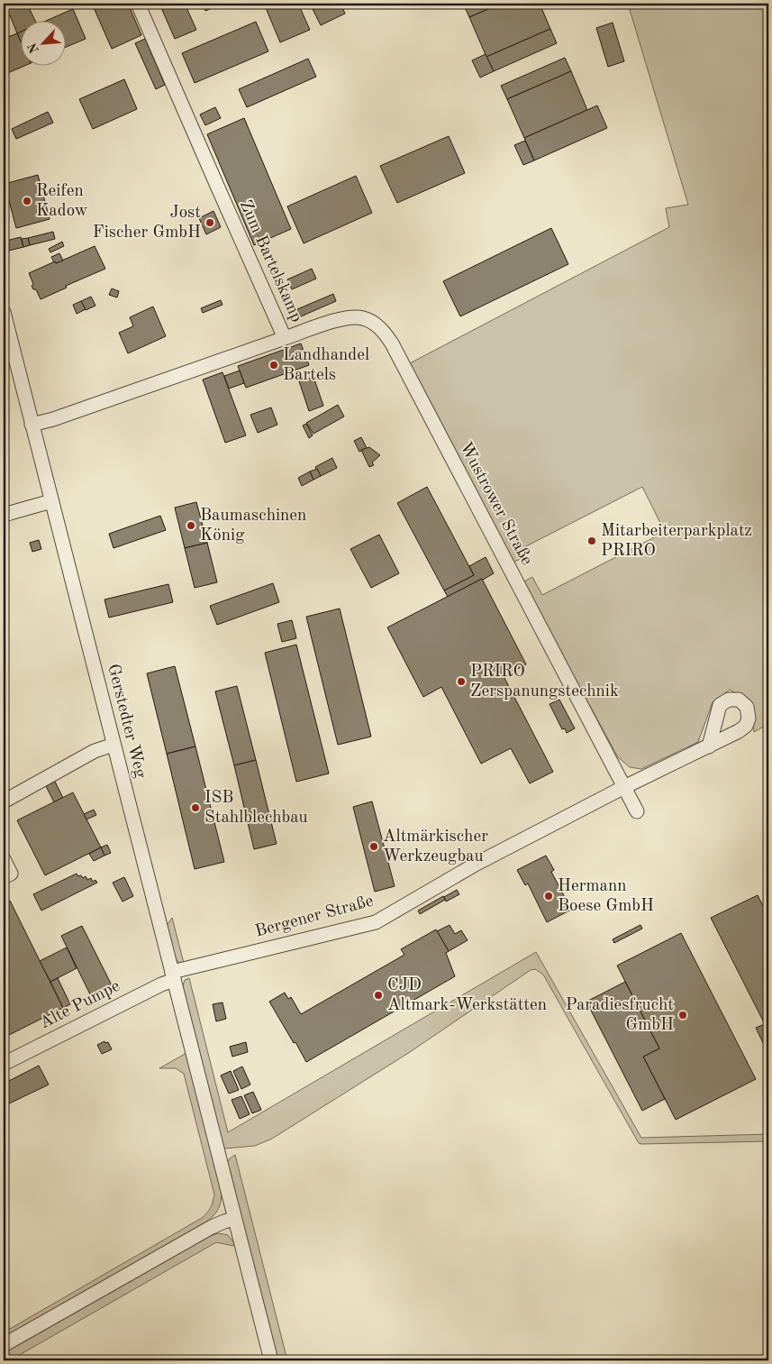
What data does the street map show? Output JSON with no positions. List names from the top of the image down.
{
  "streets": {
    "street": [
      "Zum Bartelskamp",
      "Wustrower Straße",
      "Gerstedter Weg",
      "Bergener Straße",
      "Alte Pumpe"
    ]
  },
  "crossings": [
    ["Zum Bartelskamp", "Wustrower Straße"],
    ["Zum Bartelskamp", "Gerstedter Weg"],
    ["Wustrower Straße", "Bergener Straße"],
    ["Gerstedter Weg", "Bergener Straße"],
    ["Gerstedter Weg", "Alte Pumpe"],
    ["Bergener Straße", "Alte Pumpe"]
  ],
  "places": [
    "Reifen Kadow",
    "Jost Fischer GmbH",
    "Landhandel Bartels",
    "Baumaschinen König",
    "Mitarbeiterparkplatz PRIRO",
    "PRIRO Zerspanungstechnik",
    "ISB Stahlblechbau",
    "Altmärkischer Werkzeugbau",
    "Hermann Boese GmbH",
    "CJD Altmark-Werkstätten",
    "Paradiesfrucht GmbH"
  ],
  "north": "bottom left"
}
